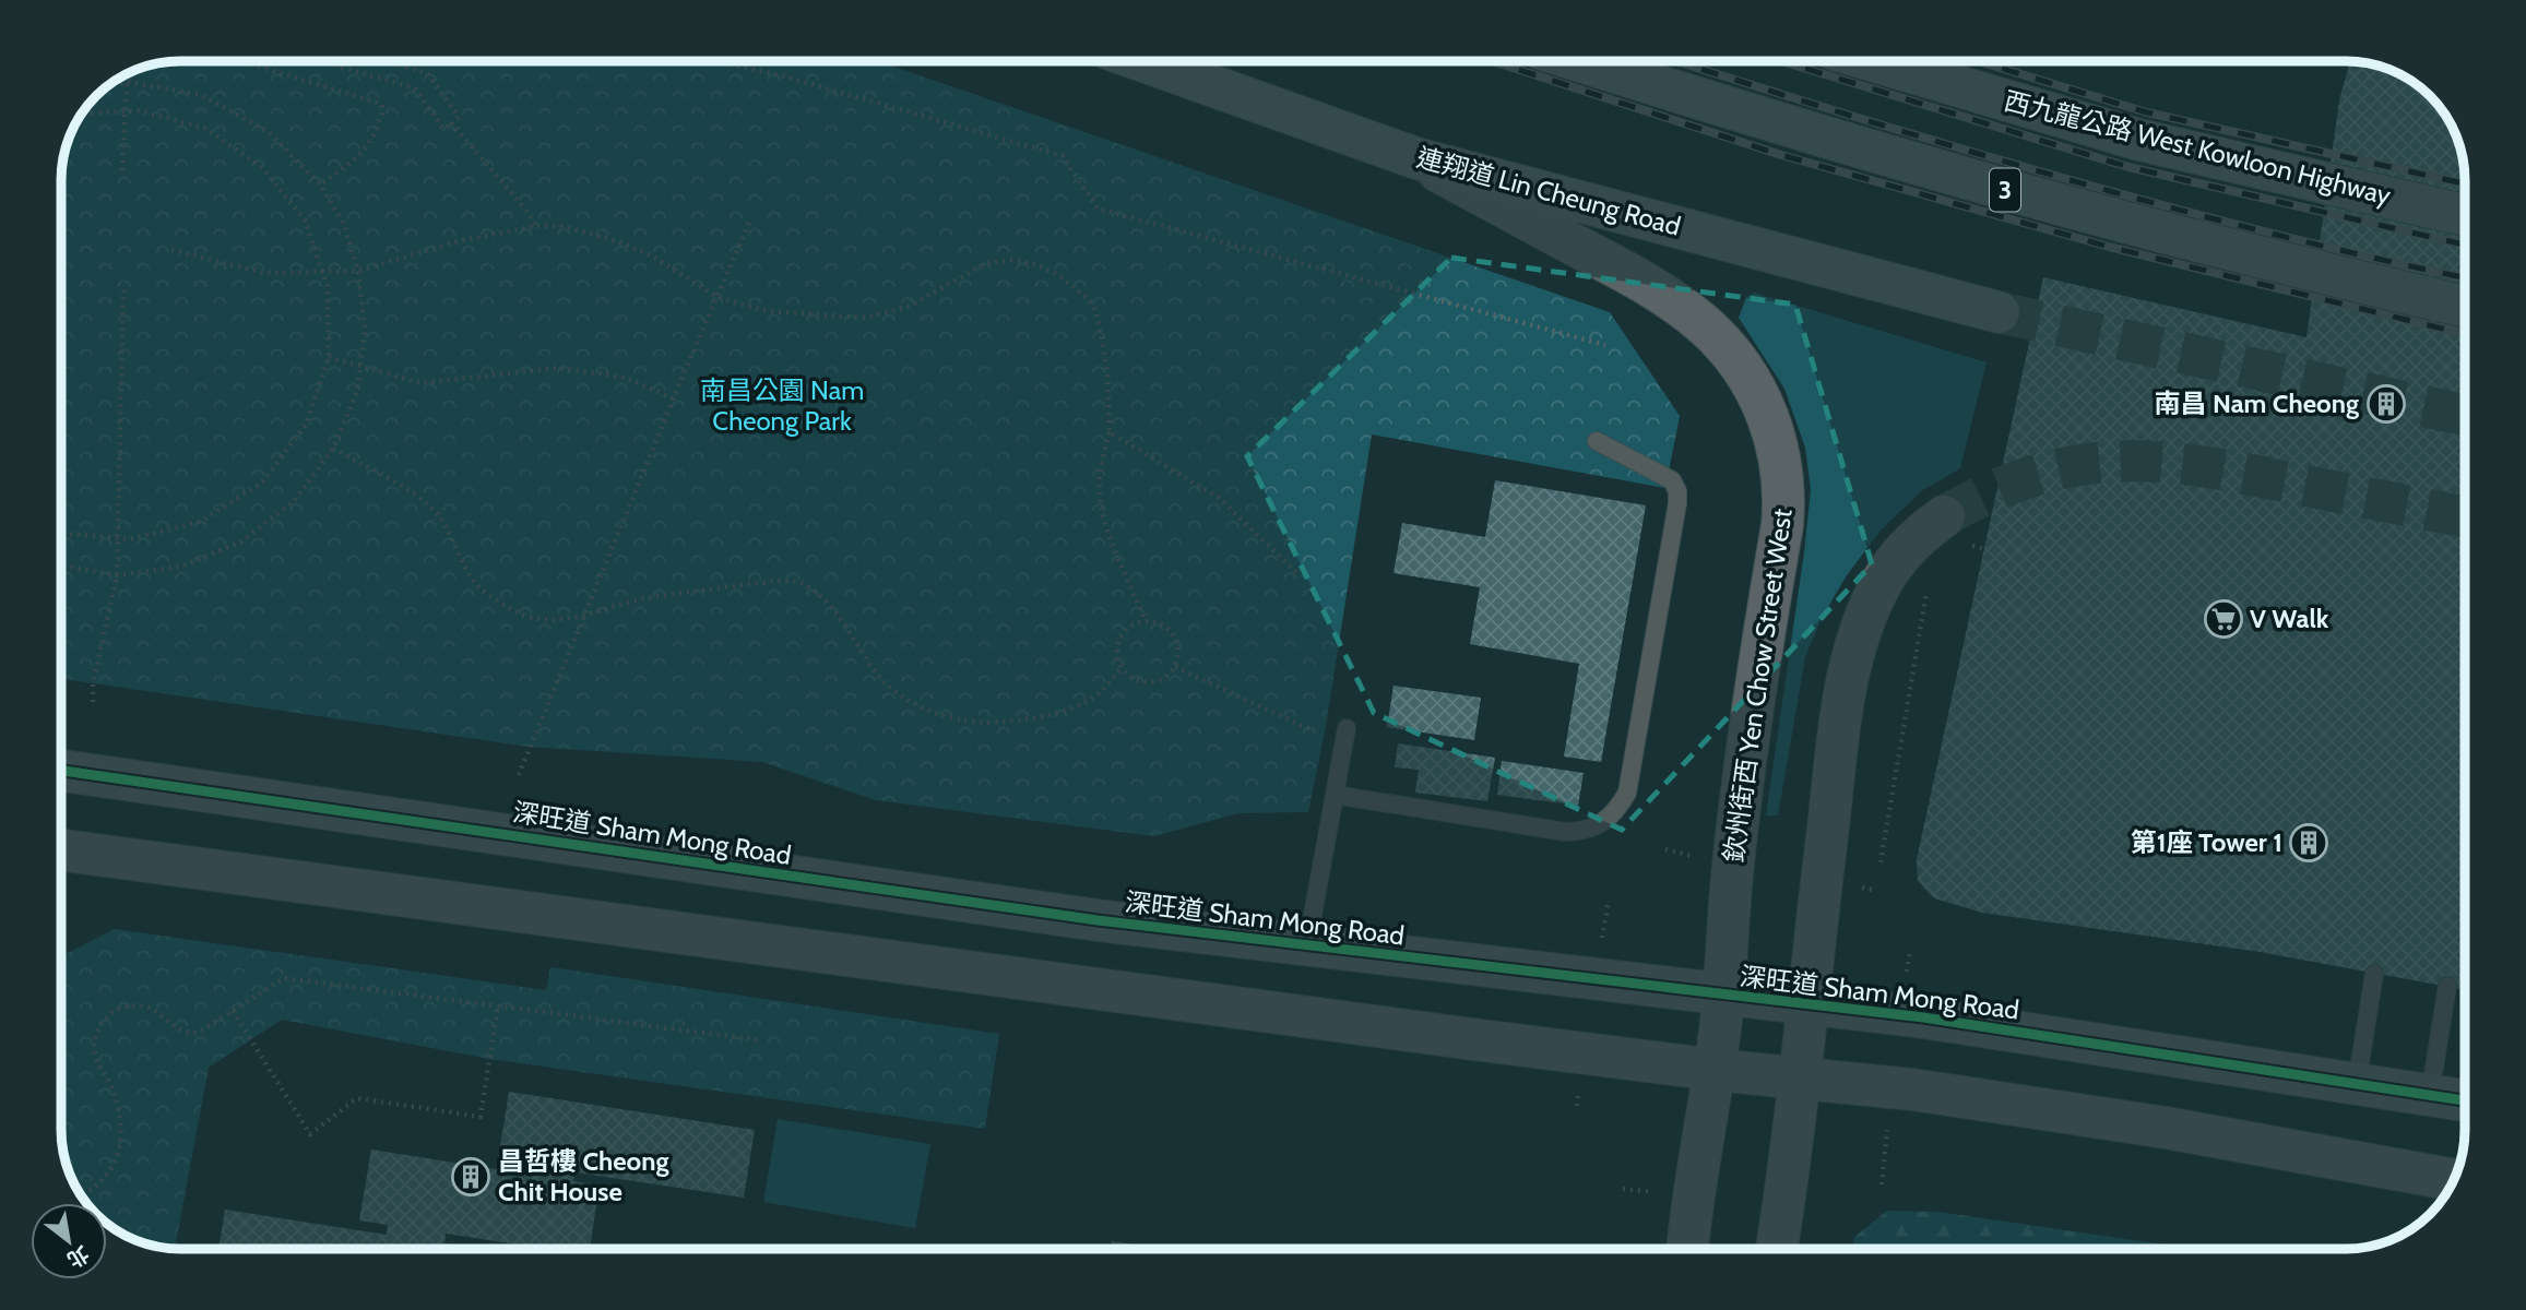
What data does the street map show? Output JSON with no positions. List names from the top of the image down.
{
  "streets": {
    "highway": ["西九龍公路 West Kowloon Highway", "3", "連翔道 Lin Cheung Road"],
    "street": ["欽州街西 Yen Chow Street West", "深旺道 Sham Mong Road"]
  },
  "crossings": [
    ["連翔道 Lin Cheung Road", "欽州街西 Yen Chow Street West"],
    ["欽州街西 Yen Chow Street West", "深旺道 Sham Mong Road"]
  ],
  "parks": ["南昌公園 Nam Cheong Park"],
  "places": {
    "building": ["南昌 Nam Cheong", "第1座 Tower 1", "昌哲樓 Cheong Chit House"],
    "supermarket": ["V Walk"]
  },
  "north": "bottom right"
}
